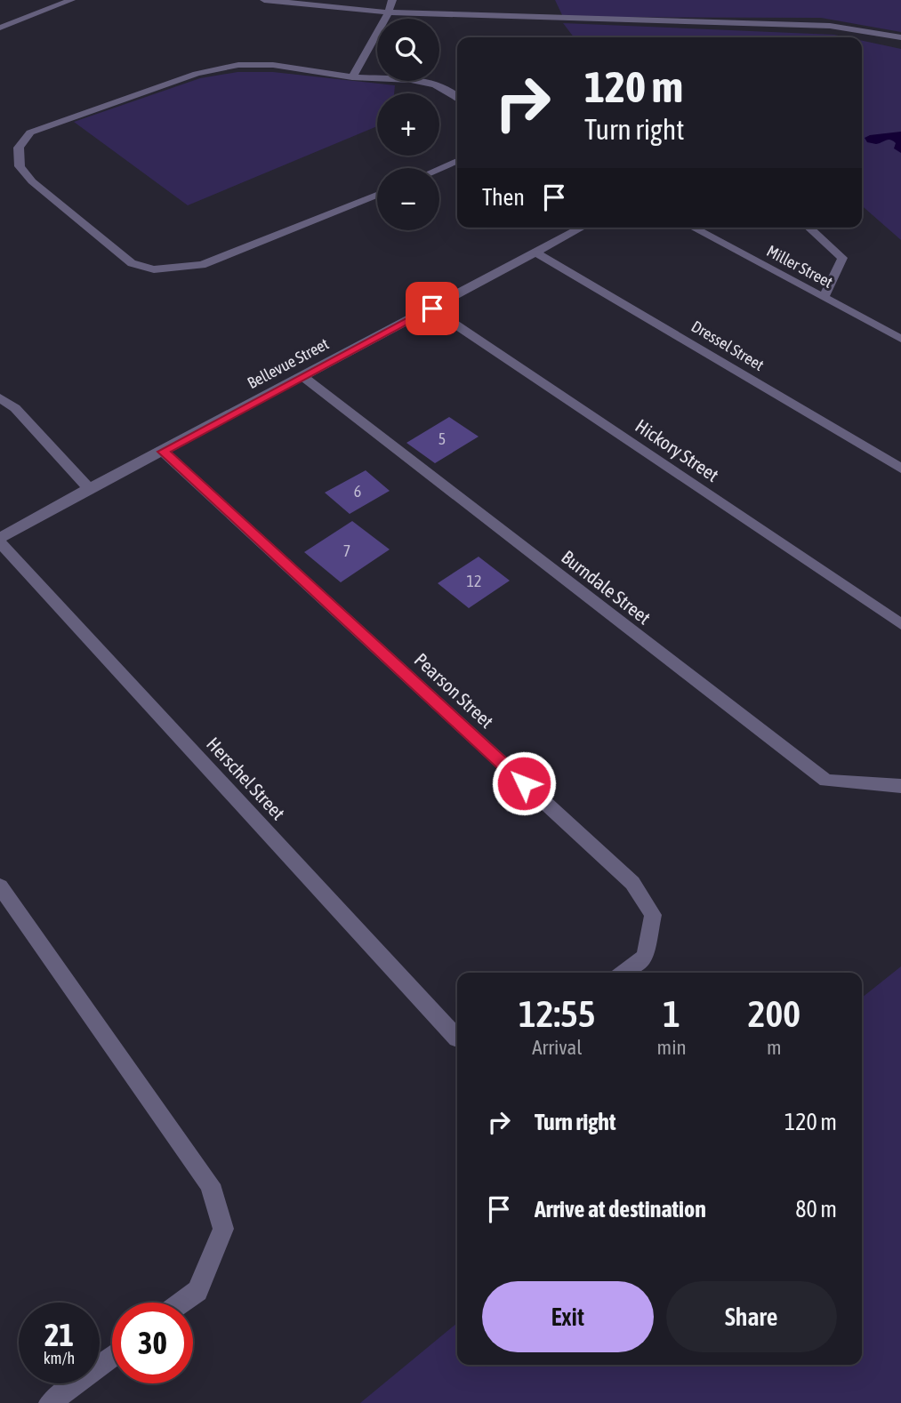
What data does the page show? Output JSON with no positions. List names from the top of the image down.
{
  "streets": {
    "street": [
      "Miller Street",
      "Dressel Street",
      "Bellevue Street",
      "Hickory Street",
      "Burndale Street",
      "Pearson Street",
      "Herschel Street"
    ]
  },
  "house_numbers": [
    "5",
    "6",
    "7",
    "12"
  ],
  "page": {
    "map_buttons": ["+", "−"],
    "turn": ["120 m", "Turn right"],
    "then": "Then",
    "eta": [
      "12:55",
      "Arrival",
      "1",
      "min",
      "200",
      "m"
    ],
    "list": [
      {
        "name": "Turn right",
        "value": "120 m"
      },
      {
        "name": "Arrive at destination",
        "value": "80 m"
      }
    ],
    "buttons": ["Exit", "Share"],
    "speed": "21 km/h",
    "limit": "30"
  }
}
